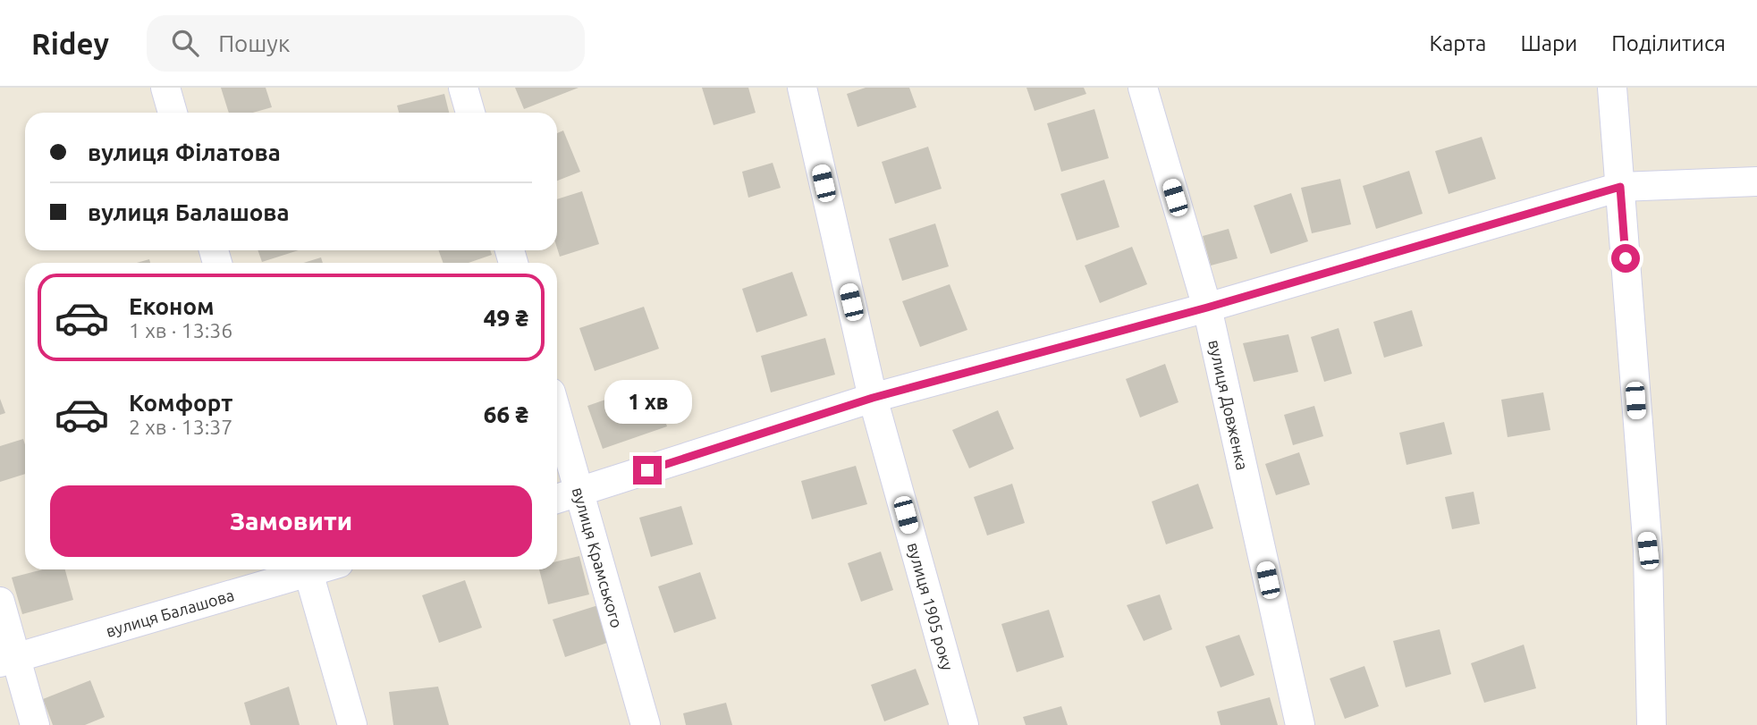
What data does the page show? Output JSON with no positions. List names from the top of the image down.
{
  "streets": {
    "street": [
      "вулиця Довженка",
      "вулиця Крамського",
      "вулиця 1905 року",
      "вулиця Балашова"
    ]
  },
  "page": {
    "header": "Ridey",
    "search": "Пошук",
    "nav": ["Карта", "Шари", "Поділитися"],
    "banner": ["вулиця Філатова", "вулиця Балашова"],
    "list": [
      {
        "name": "Економ",
        "note": "1 хв · 13:36",
        "value": "49 ₴"
      },
      {
        "name": "Комфорт",
        "note": "2 хв · 13:37",
        "value": "66 ₴"
      }
    ],
    "bubble": "1 хв",
    "buttons": "Замовити"
  }
}
